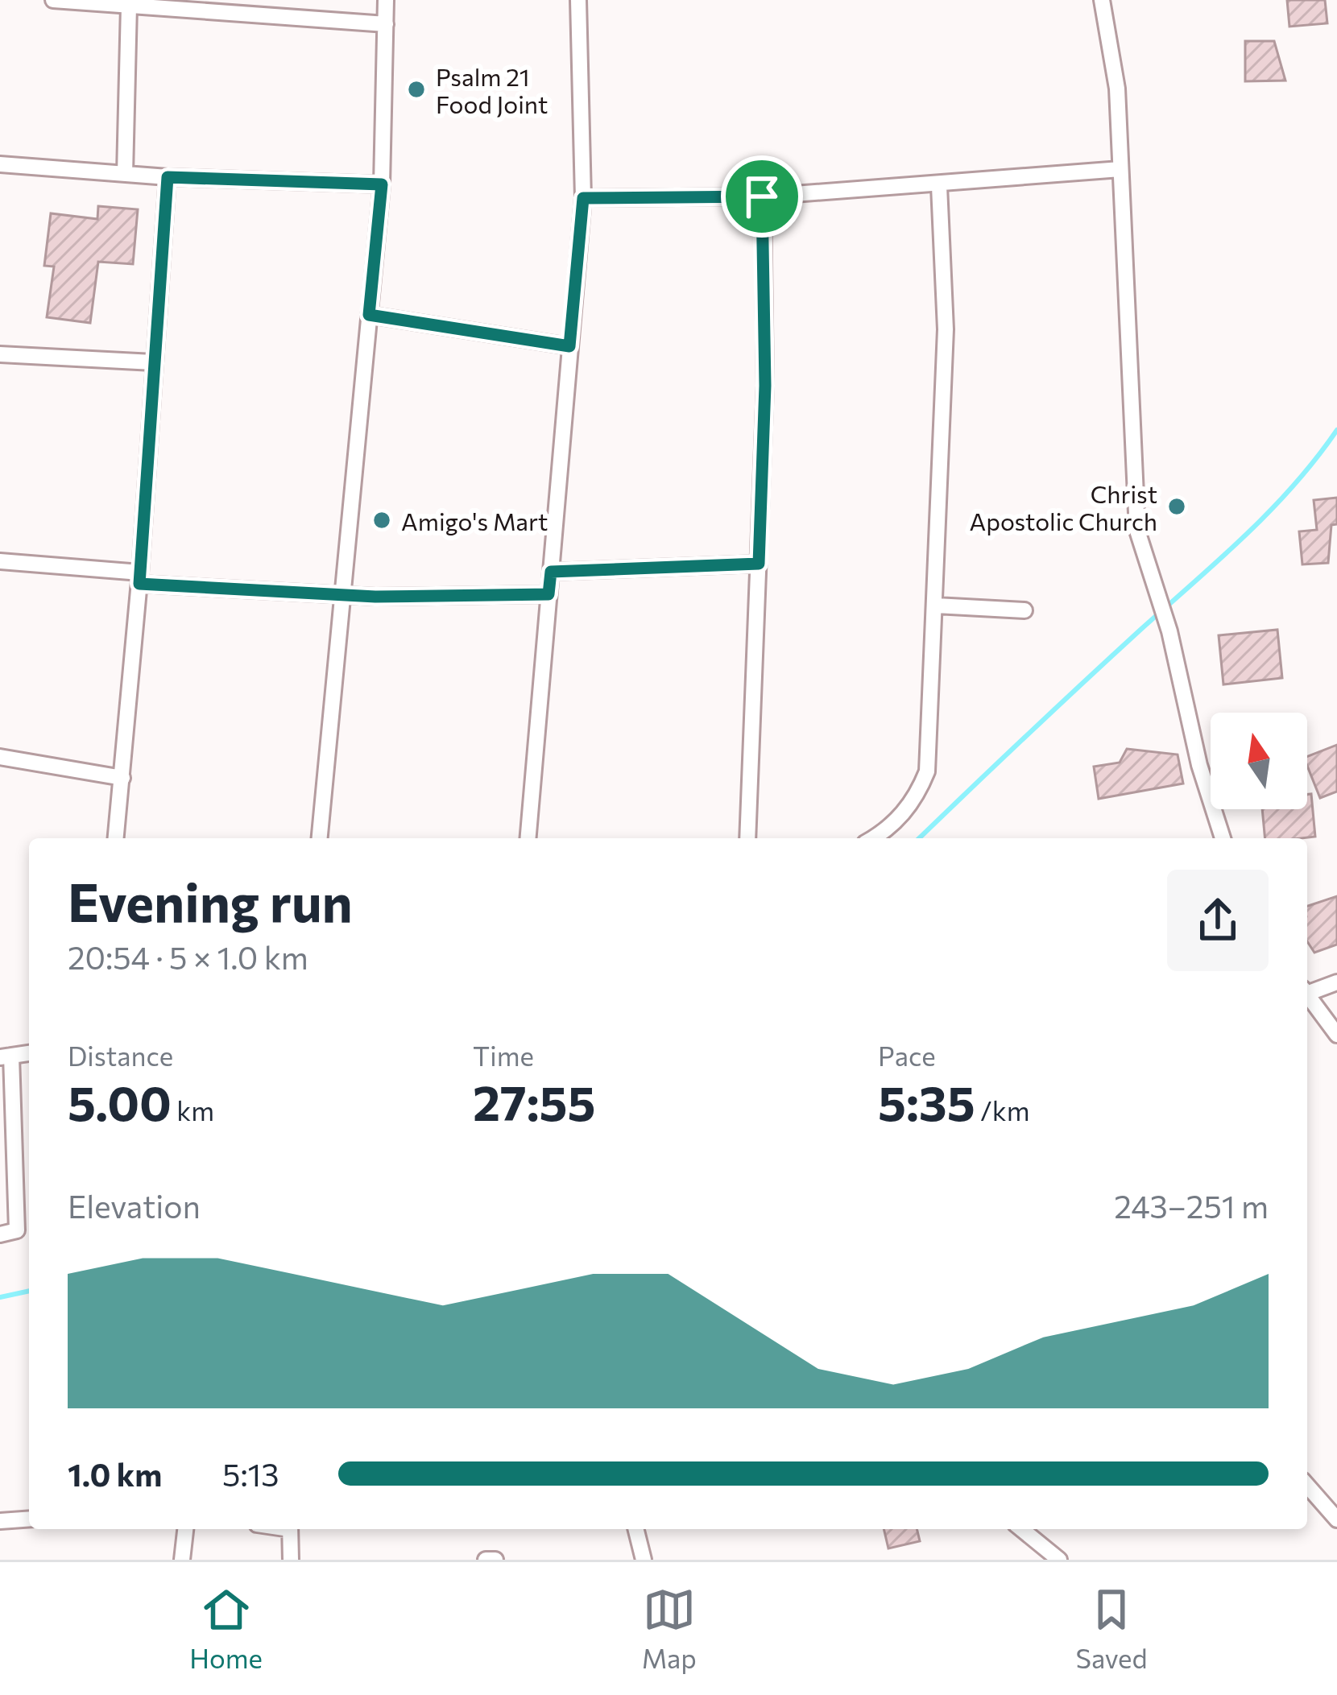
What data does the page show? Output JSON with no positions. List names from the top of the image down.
{
  "places": ["Psalm 21 Food Joint", "Christ Apostolic Church", "Amigo's Mart"],
  "north": "top",
  "page": {
    "heading": ["Evening run", "20:54 · 5 × 1.0 km"],
    "stats": [
      ["Distance", "5.00 km"],
      ["Time", "27:55"],
      ["Pace", "5:35 /km"]
    ],
    "chart": ["Elevation", "243–251 m"],
    "list": [
      {
        "name": "1.0 km",
        "note": "5:13"
      }
    ],
    "tabs": ["Home", "Map", "Saved"]
  }
}
